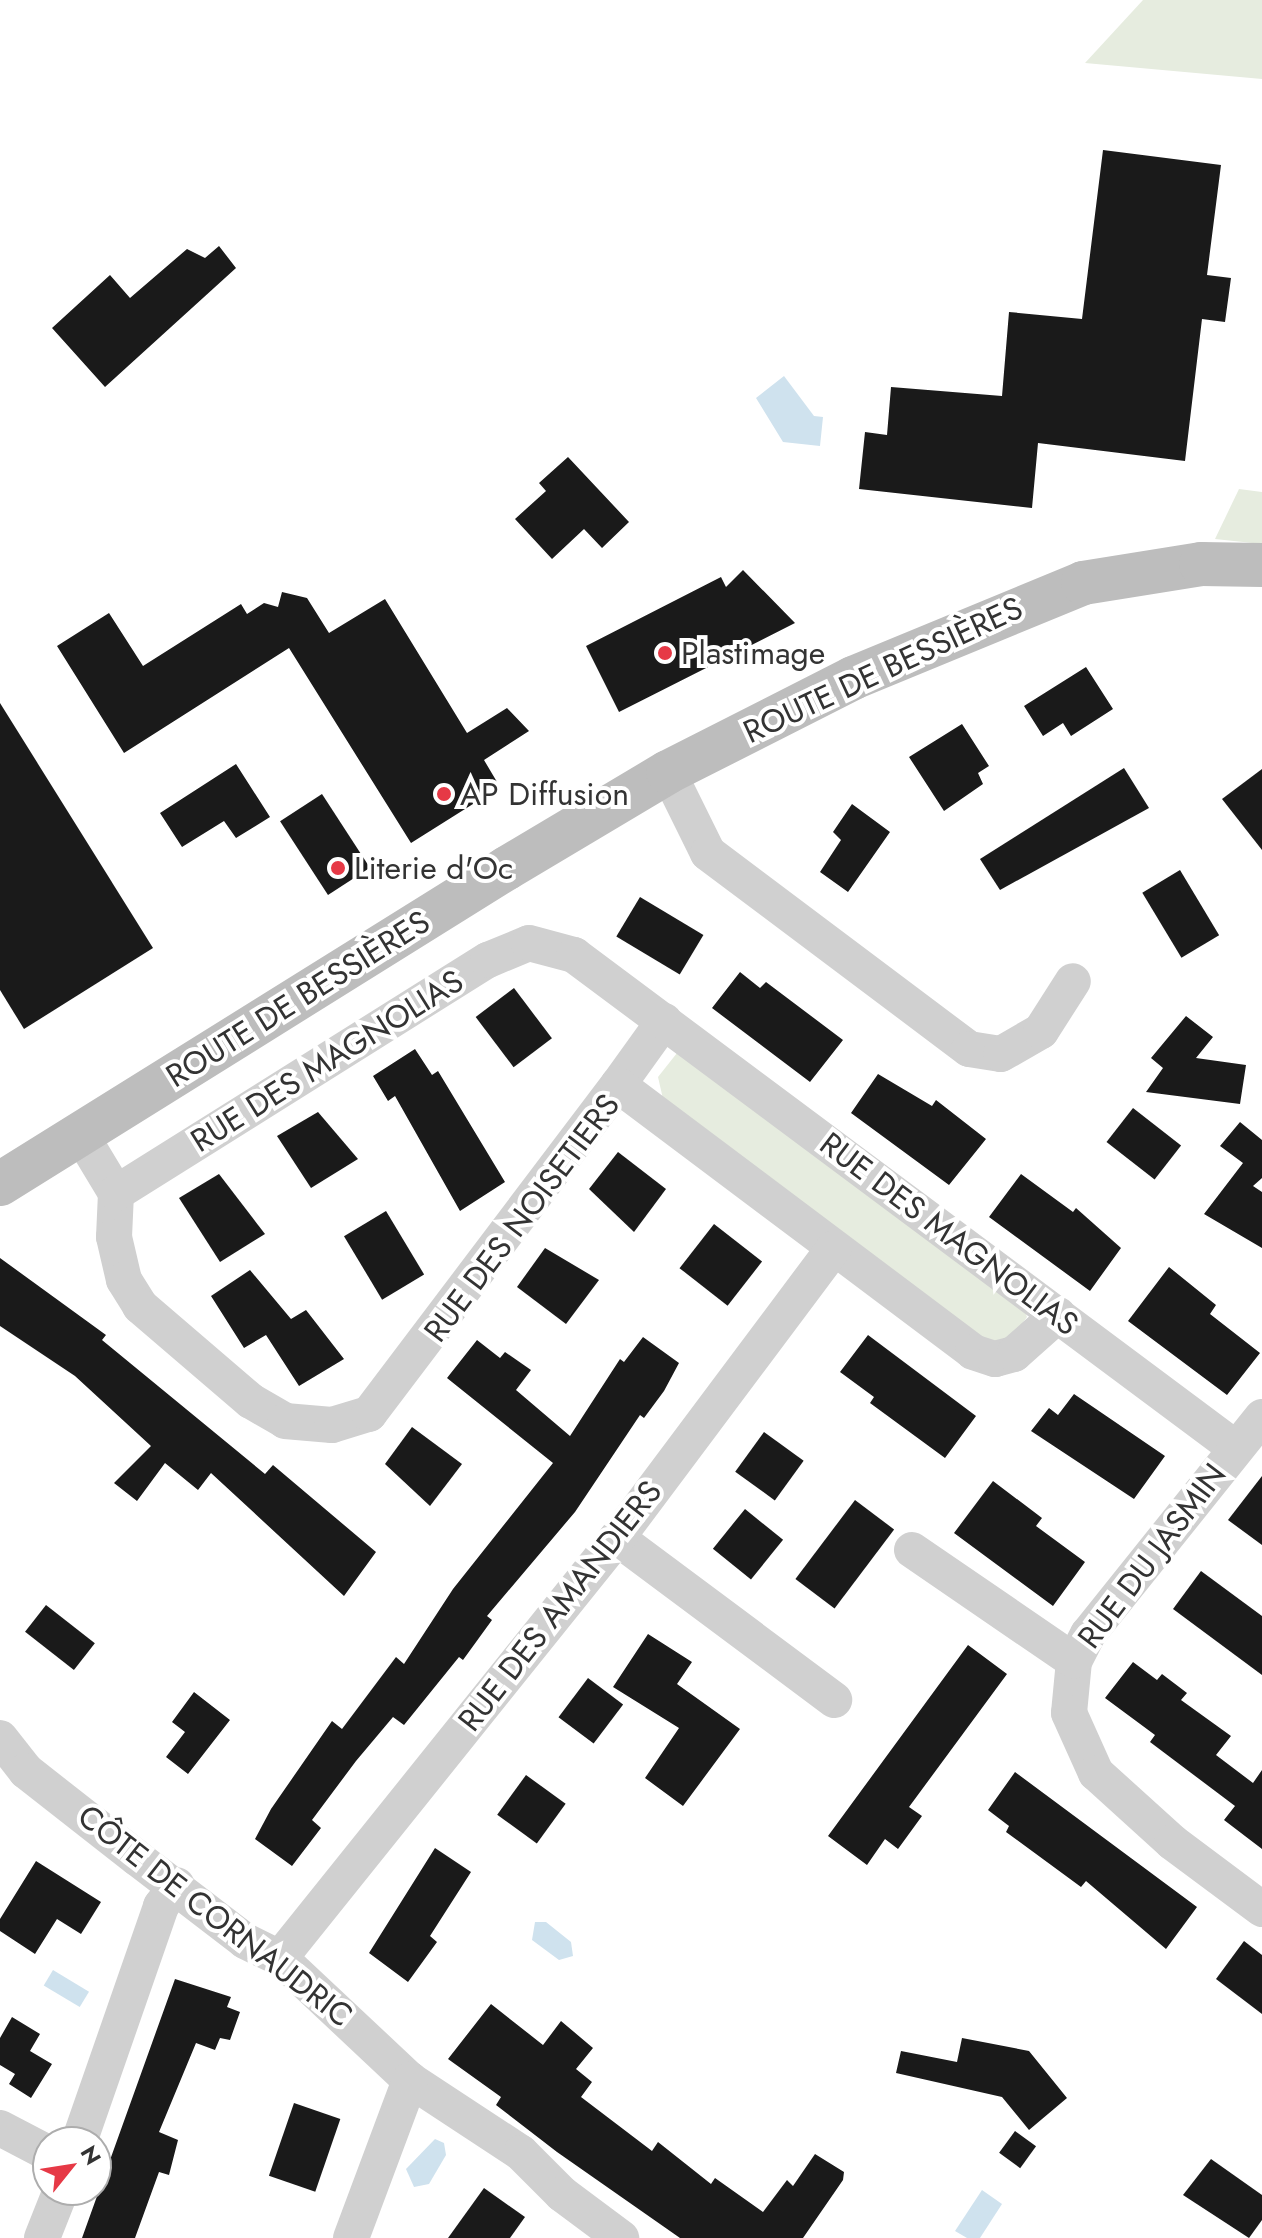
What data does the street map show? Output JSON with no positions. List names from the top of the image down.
{
  "streets": {
    "main road": ["ROUTE DE BESSIÈRES"],
    "street": [
      "RUE DES MAGNOLIAS",
      "RUE DES NOISETIERS",
      "RUE DU JASMIN",
      "RUE DES AMANDIERS",
      "CÔTE DE CORNAUDRIC"
    ]
  },
  "crossings": [
    ["RUE DES MAGNOLIAS", "RUE DES NOISETIERS"],
    ["RUE DES MAGNOLIAS", "RUE DU JASMIN"],
    ["RUE DES NOISETIERS", "RUE DES AMANDIERS"],
    ["RUE DES AMANDIERS", "CÔTE DE CORNAUDRIC"]
  ],
  "places": ["Plastimage", "AP Diffusion", "Literie d'Oc"],
  "north": "top right"
}
